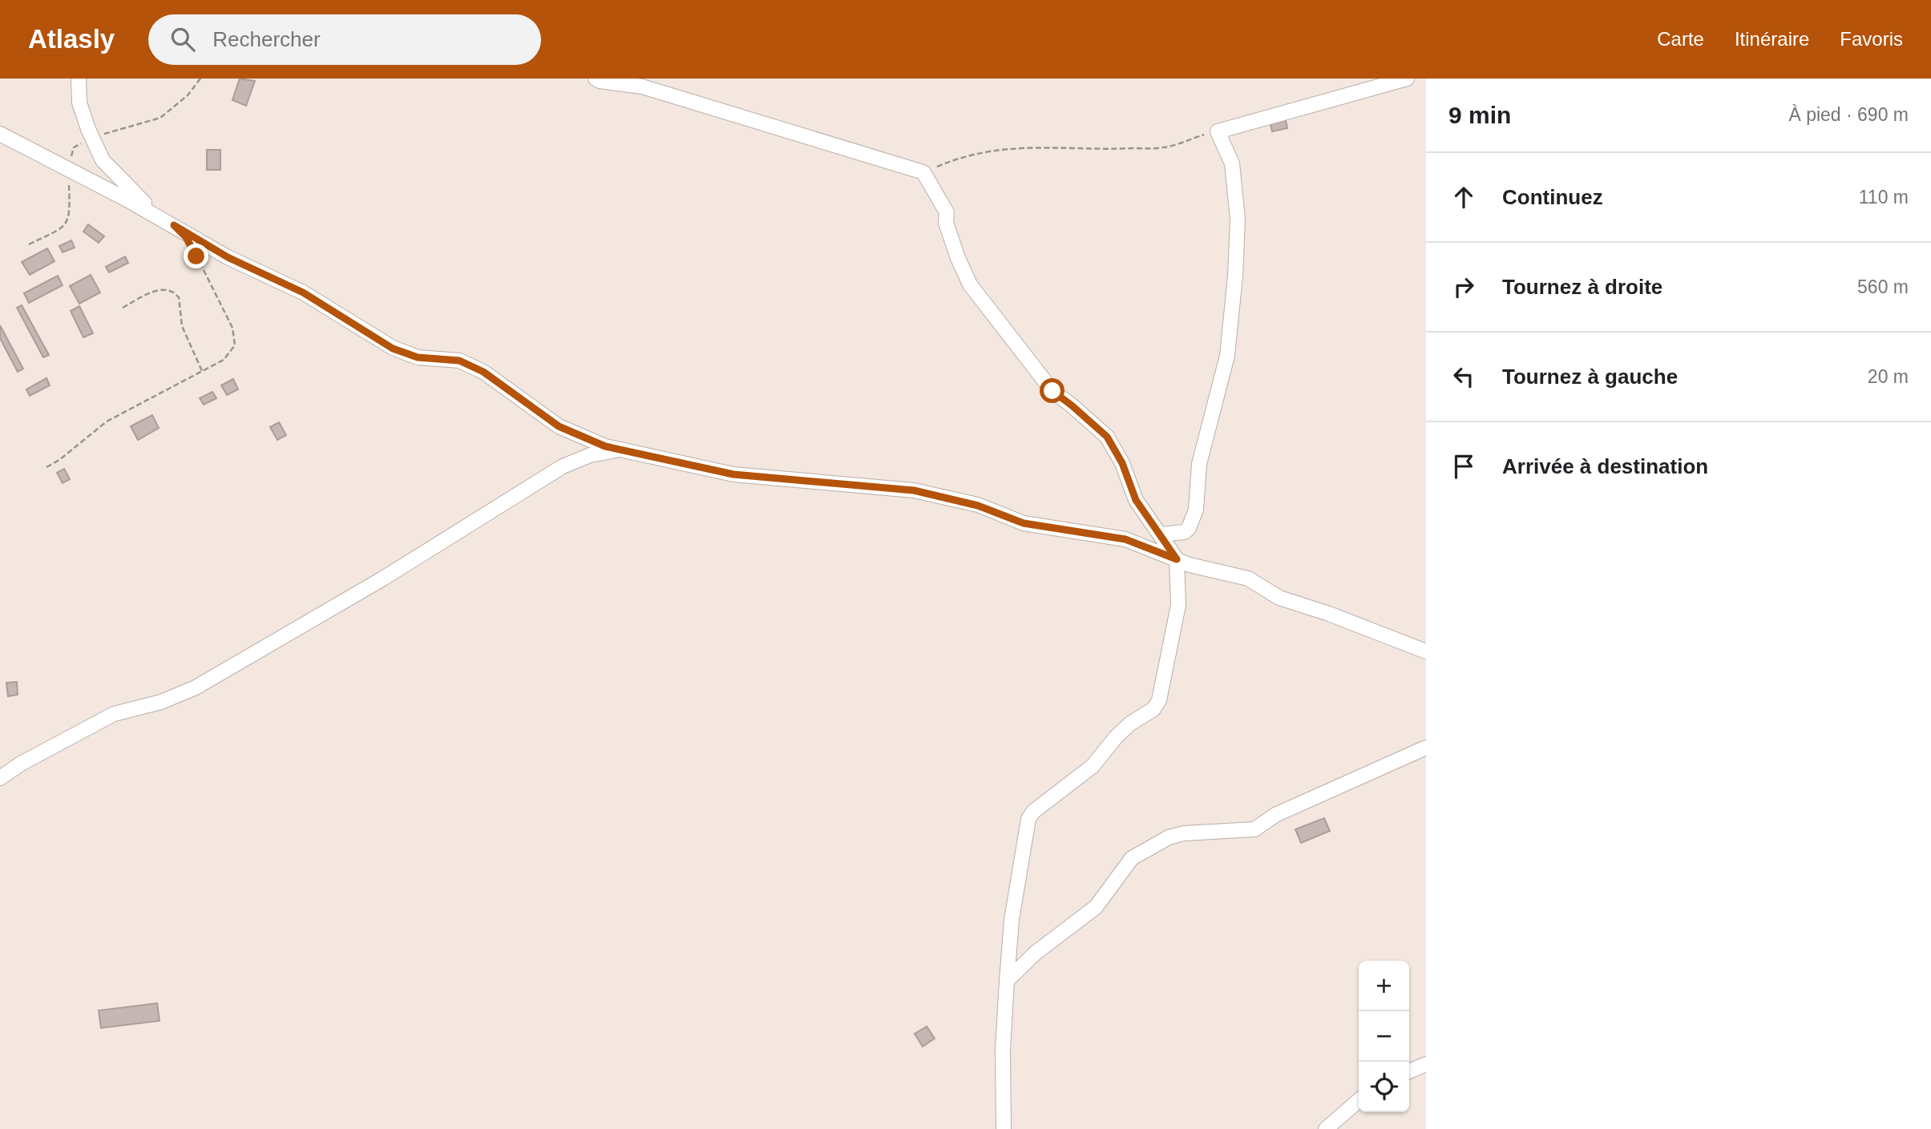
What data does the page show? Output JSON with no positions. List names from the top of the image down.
{
  "page": {
    "header": "Atlasly",
    "search": "Rechercher",
    "nav": ["Carte", "Itinéraire", "Favoris"],
    "heading": ["9 min", "À pied · 690 m"],
    "list": [
      ["Continuez", "110 m"],
      ["Tournez à droite", "560 m"],
      ["Tournez à gauche", "20 m"],
      "Arrivée à destination"
    ],
    "map_buttons": ["+", "−"]
  }
}
